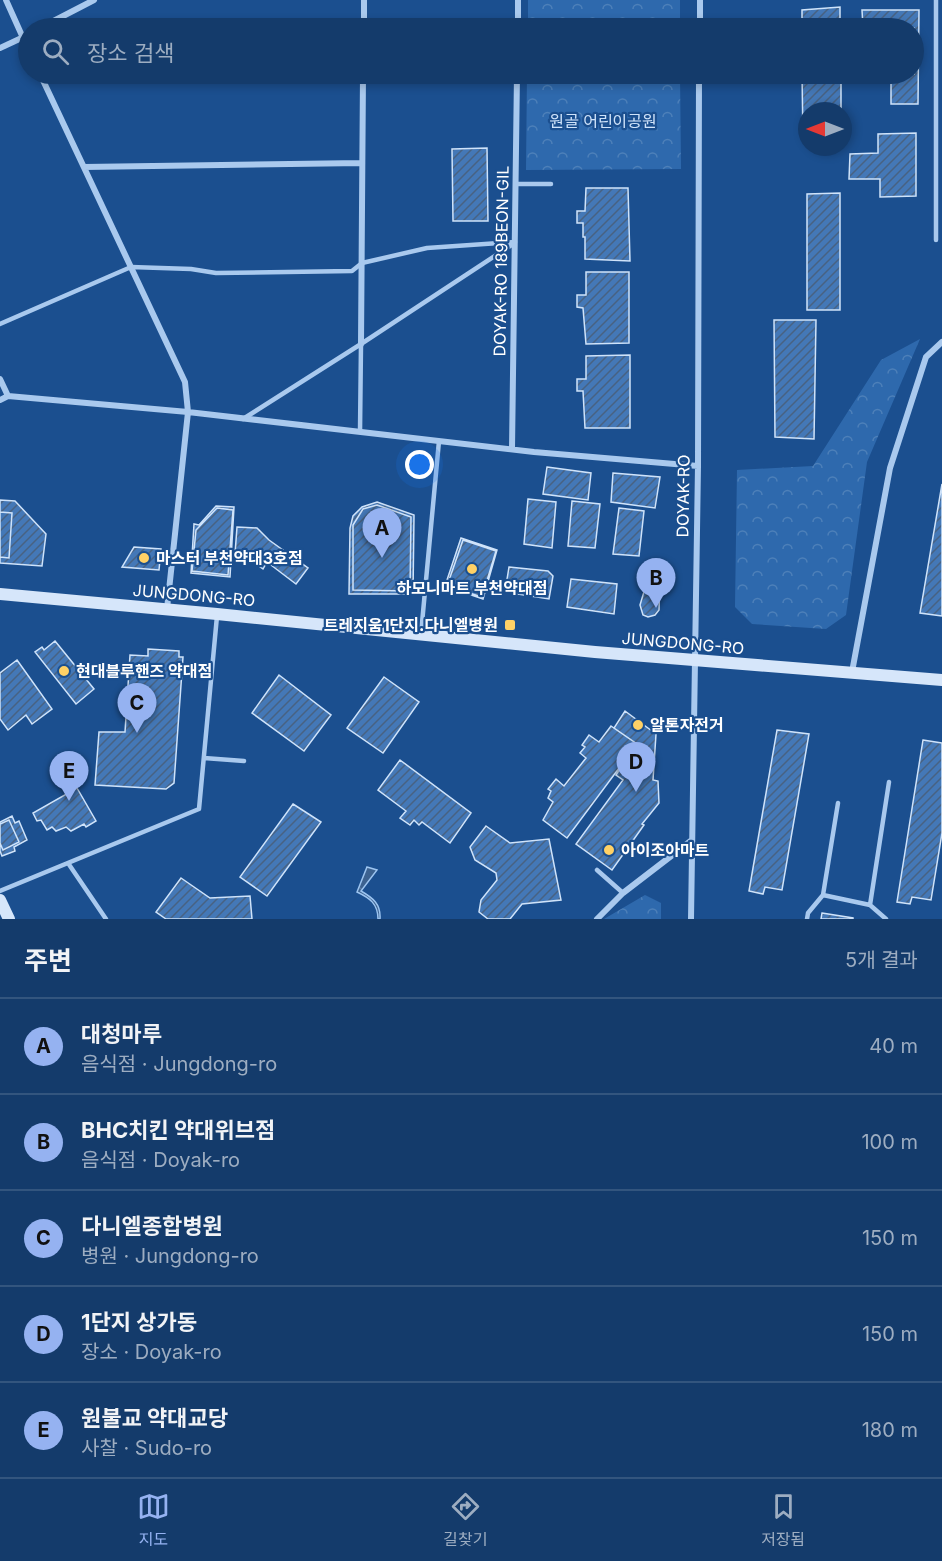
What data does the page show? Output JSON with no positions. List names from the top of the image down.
{
  "streets": {
    "street": ["DOYAK-RO 189BEON-GIL", "DOYAK-RO", "JUNGDONG-RO"]
  },
  "crossings": [
    ["DOYAK-RO", "JUNGDONG-RO"]
  ],
  "parks": ["원골 어린이공원"],
  "places": {
    "other": [
      "마스터 부천약대3호점",
      "하모니마트 부천약대점",
      "현대블루핸즈 약대점",
      "알톤자전거",
      "아이조아마트"
    ],
    "transit": ["트레지움1단지.다니엘병원"]
  },
  "north": "left",
  "page": {
    "search": "장소 검색",
    "pins": [
      "A",
      "B",
      "C",
      "D",
      "E"
    ],
    "heading": ["주변", "5개 결과"],
    "list": [
      {
        "mark": "A",
        "name": "대청마루",
        "note": "음식점 · Jungdong-ro",
        "value": "40 m"
      },
      {
        "mark": "B",
        "name": "BHC치킨 약대위브점",
        "note": "음식점 · Doyak-ro",
        "value": "100 m"
      },
      {
        "mark": "C",
        "name": "다니엘종합병원",
        "note": "병원 · Jungdong-ro",
        "value": "150 m"
      },
      {
        "mark": "D",
        "name": "1단지 상가동",
        "note": "장소 · Doyak-ro",
        "value": "150 m"
      },
      {
        "mark": "E",
        "name": "원불교 약대교당",
        "note": "사찰 · Sudo-ro",
        "value": "180 m"
      }
    ],
    "nav": ["지도", "길찾기", "저장됨"]
  }
}
